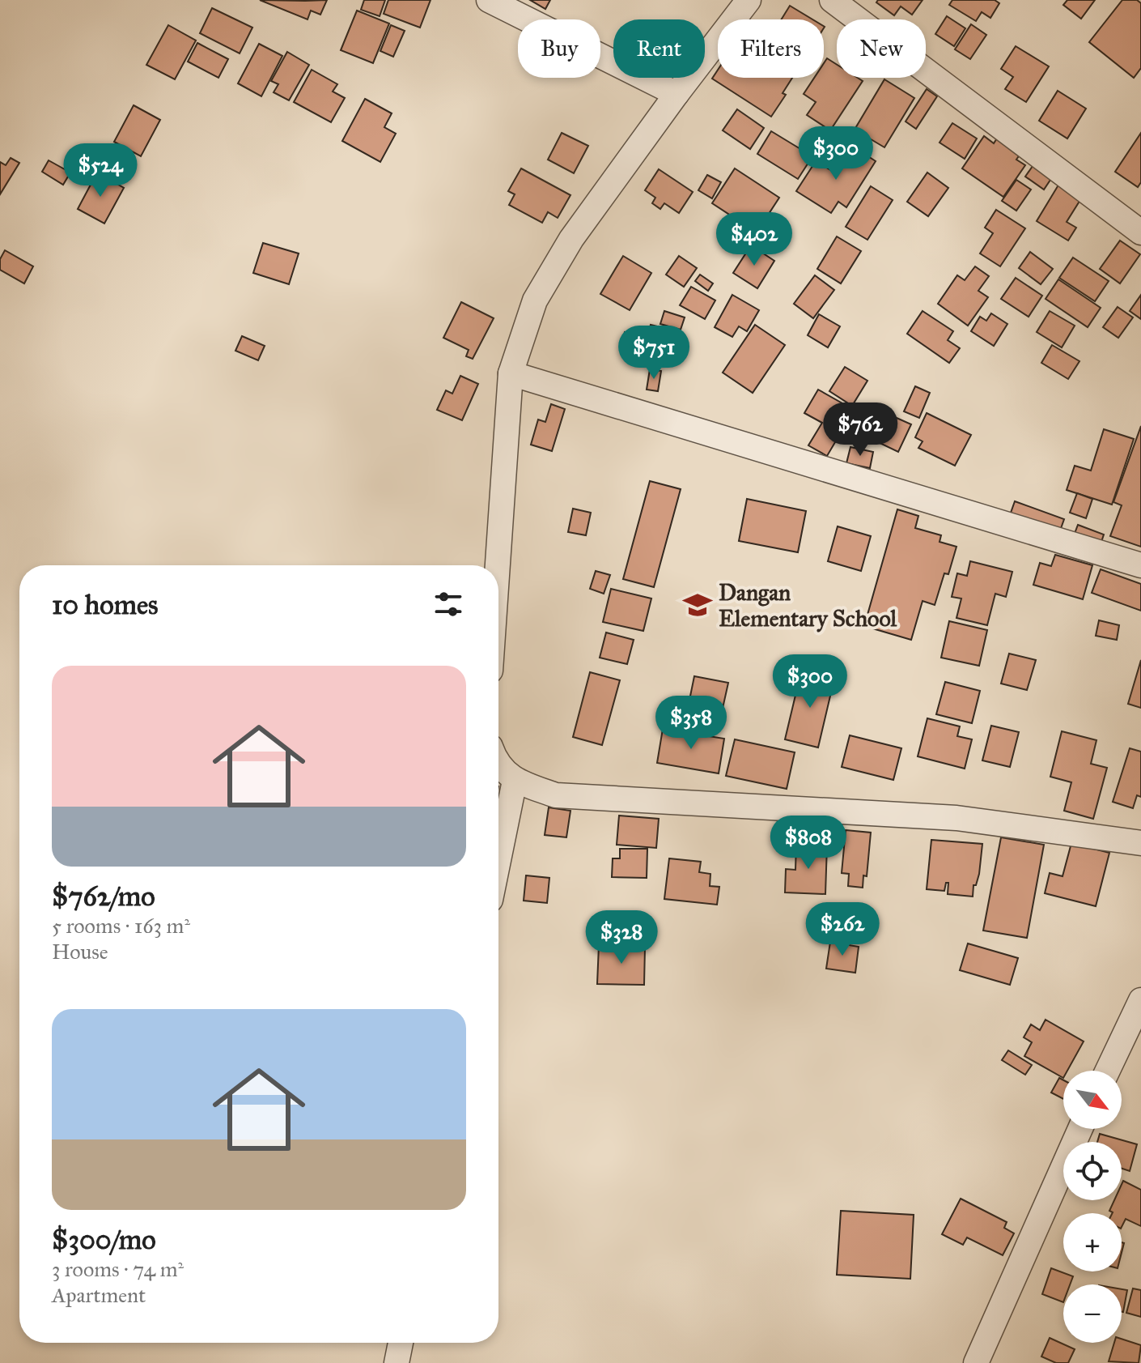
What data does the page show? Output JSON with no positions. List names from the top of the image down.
{
  "places": {
    "school or university": ["Dangan Elementary School"]
  },
  "north": "bottom right",
  "page": {
    "chip": [
      "Buy",
      "Rent",
      "Filters",
      "New"
    ],
    "price": [
      "$300",
      "$524",
      "$402",
      "$751",
      "$762",
      "$300",
      "$358",
      "$808",
      "$262",
      "$328"
    ],
    "heading": "10 homes",
    "list": [
      {
        "name": "$762/mo",
        "note": "5 rooms · 163 m² · House"
      },
      {
        "name": "$300/mo",
        "note": "3 rooms · 74 m² · Apartment"
      }
    ],
    "map_buttons": ["+", "−"]
  }
}
